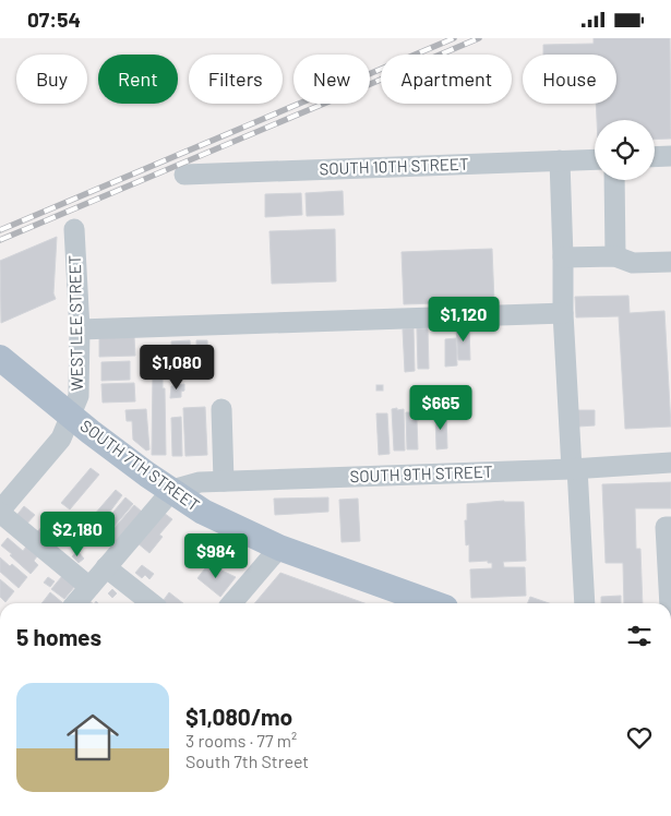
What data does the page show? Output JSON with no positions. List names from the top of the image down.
{
  "streets": {
    "main road": ["SOUTH 7TH STREET"],
    "street": ["SOUTH 10TH STREET", "WEST LEE STREET", "SOUTH 9TH STREET"]
  },
  "crossings": [
    ["WEST LEE STREET", "SOUTH 7TH STREET"],
    ["SOUTH 7TH STREET", "SOUTH 9TH STREET"]
  ],
  "page": {
    "status": "07:54",
    "chip": [
      "Buy",
      "Rent",
      "Filters",
      "New",
      "Apartment",
      "House"
    ],
    "price": [
      "$1,120",
      "$1,080",
      "$665",
      "$2,180",
      "$984"
    ],
    "heading": "5 homes",
    "list": [
      {
        "name": "$1,080/mo",
        "note": "3 rooms · 77 m² · South 7th Street"
      }
    ]
  }
}
